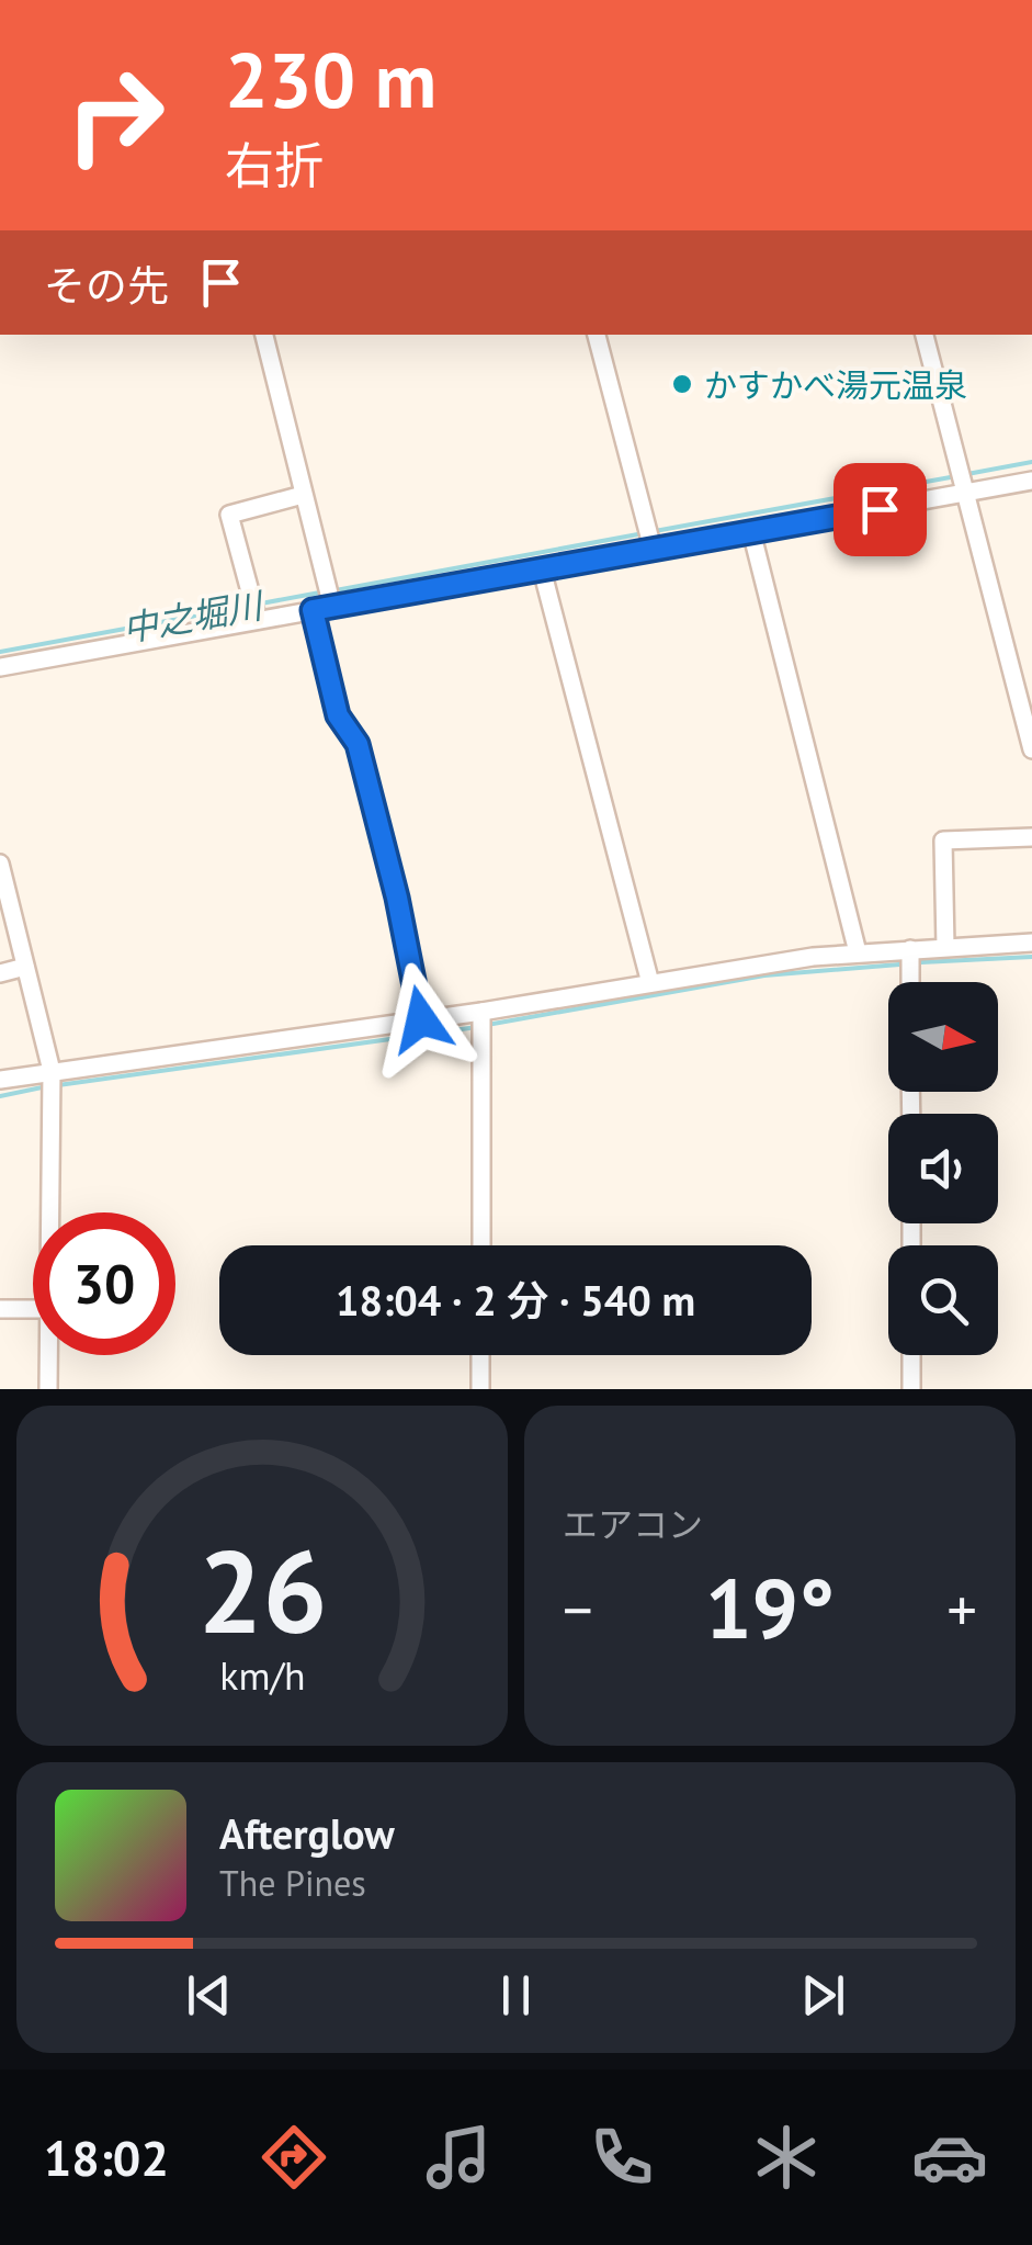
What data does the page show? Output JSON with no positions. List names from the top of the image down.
{
  "water": ["中之堀川"],
  "places": ["かすかべ湯元温泉"],
  "north": "right",
  "page": {
    "turn": ["230 m", "右折"],
    "then": "その先",
    "limit": "30",
    "trip": "18:04 · 2 分 · 540 m",
    "tile": "エアコン",
    "heat": ["−", "19°", "+"],
    "song": ["Afterglow", "The Pines"],
    "tabs": "18:02",
    "gauge": ["26", "km/h"]
  }
}
